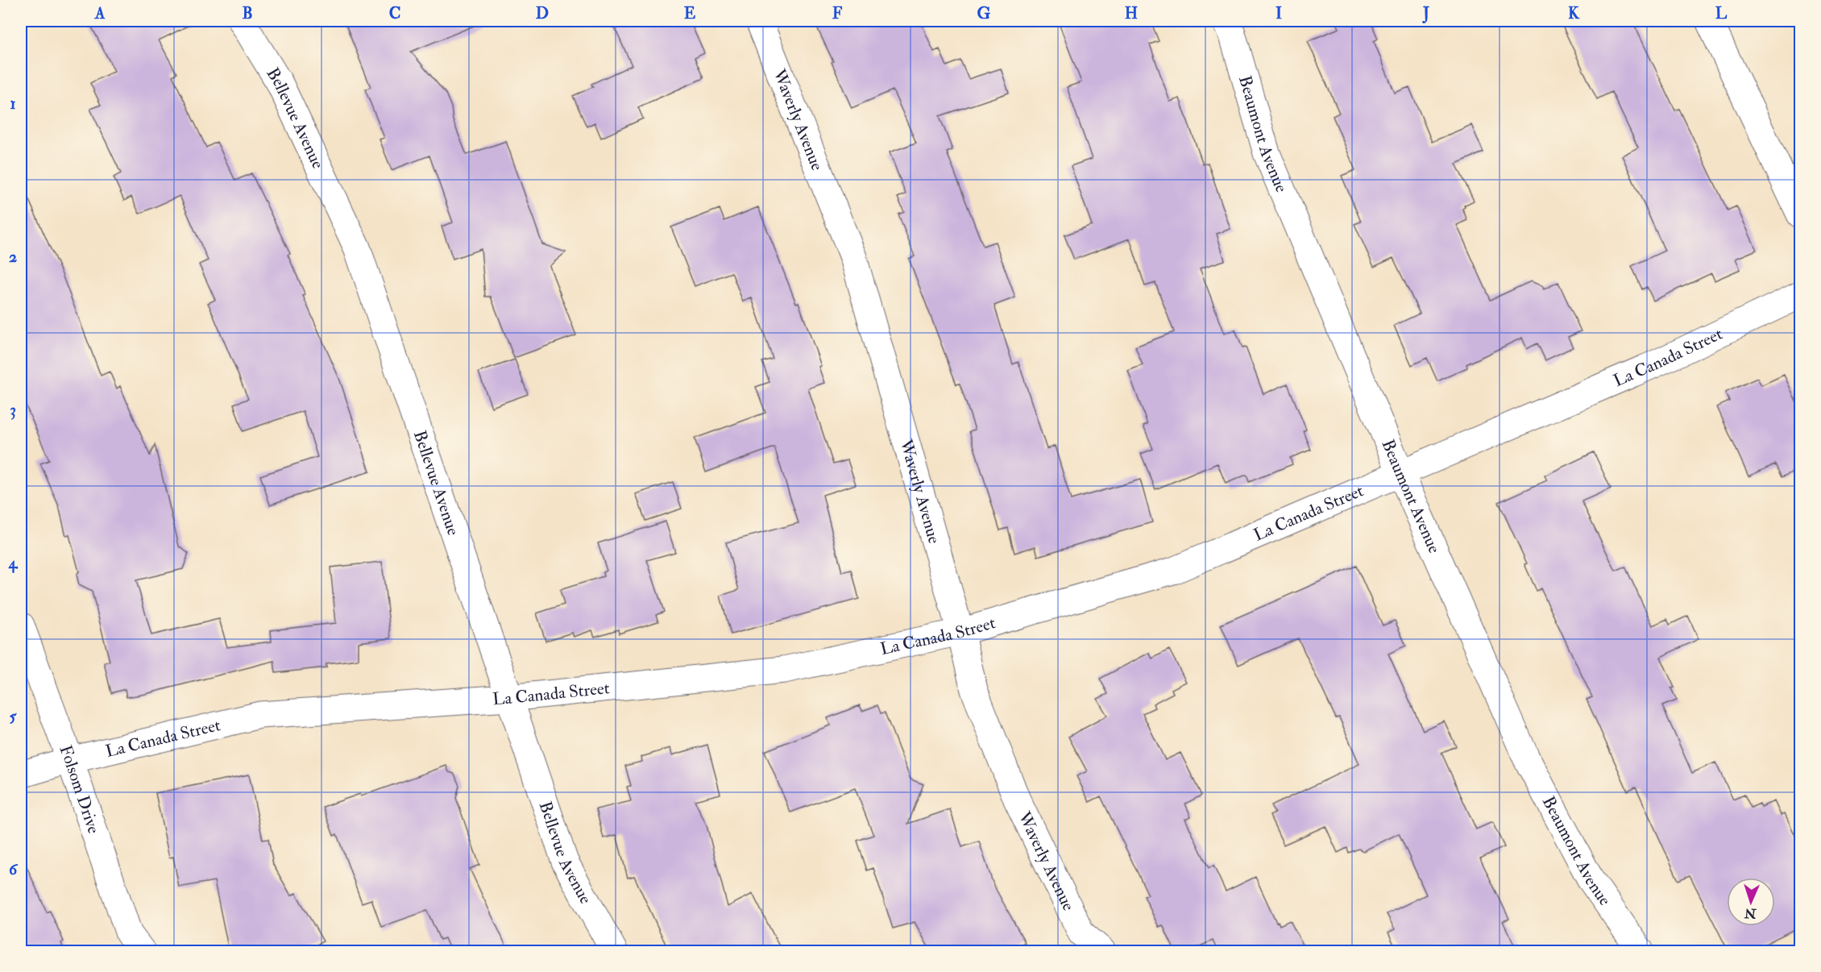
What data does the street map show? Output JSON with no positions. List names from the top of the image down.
{
  "streets": {
    "street": [
      "Bellevue Avenue",
      "Waverly Avenue",
      "Beaumont Avenue",
      "La Canada Street",
      "Folsom Drive"
    ]
  },
  "crossings": [
    ["Bellevue Avenue", "La Canada Street"],
    ["Waverly Avenue", "La Canada Street"],
    ["Beaumont Avenue", "La Canada Street"],
    ["La Canada Street", "Folsom Drive"]
  ],
  "north": "bottom",
  "grid": {
    "columns": [
      "A",
      "B",
      "C",
      "D",
      "E",
      "F",
      "G",
      "H",
      "I",
      "J",
      "K",
      "L"
    ],
    "rows": [
      "1",
      "2",
      "3",
      "4",
      "5",
      "6"
    ]
  }
}
